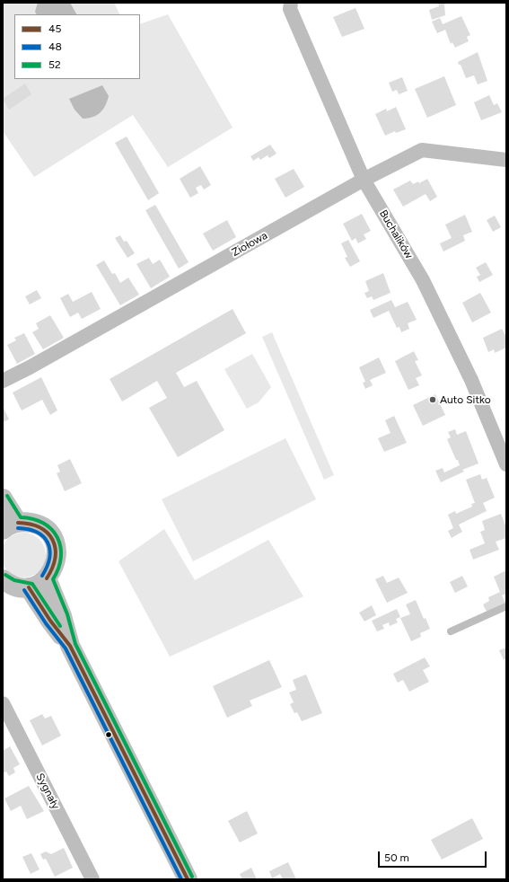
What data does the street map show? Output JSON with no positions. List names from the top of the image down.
{
  "streets": {
    "street": ["Buchalików", "Ziołowa", "Sygnały"]
  },
  "crossings": [
    ["Buchalików", "Ziołowa"]
  ],
  "places": ["Auto Sitko"],
  "lines": ["transit line 52", "transit line 45", "transit line 48"],
  "legend": ["45", "48", "52"],
  "scale_bar": "50 m"
}
